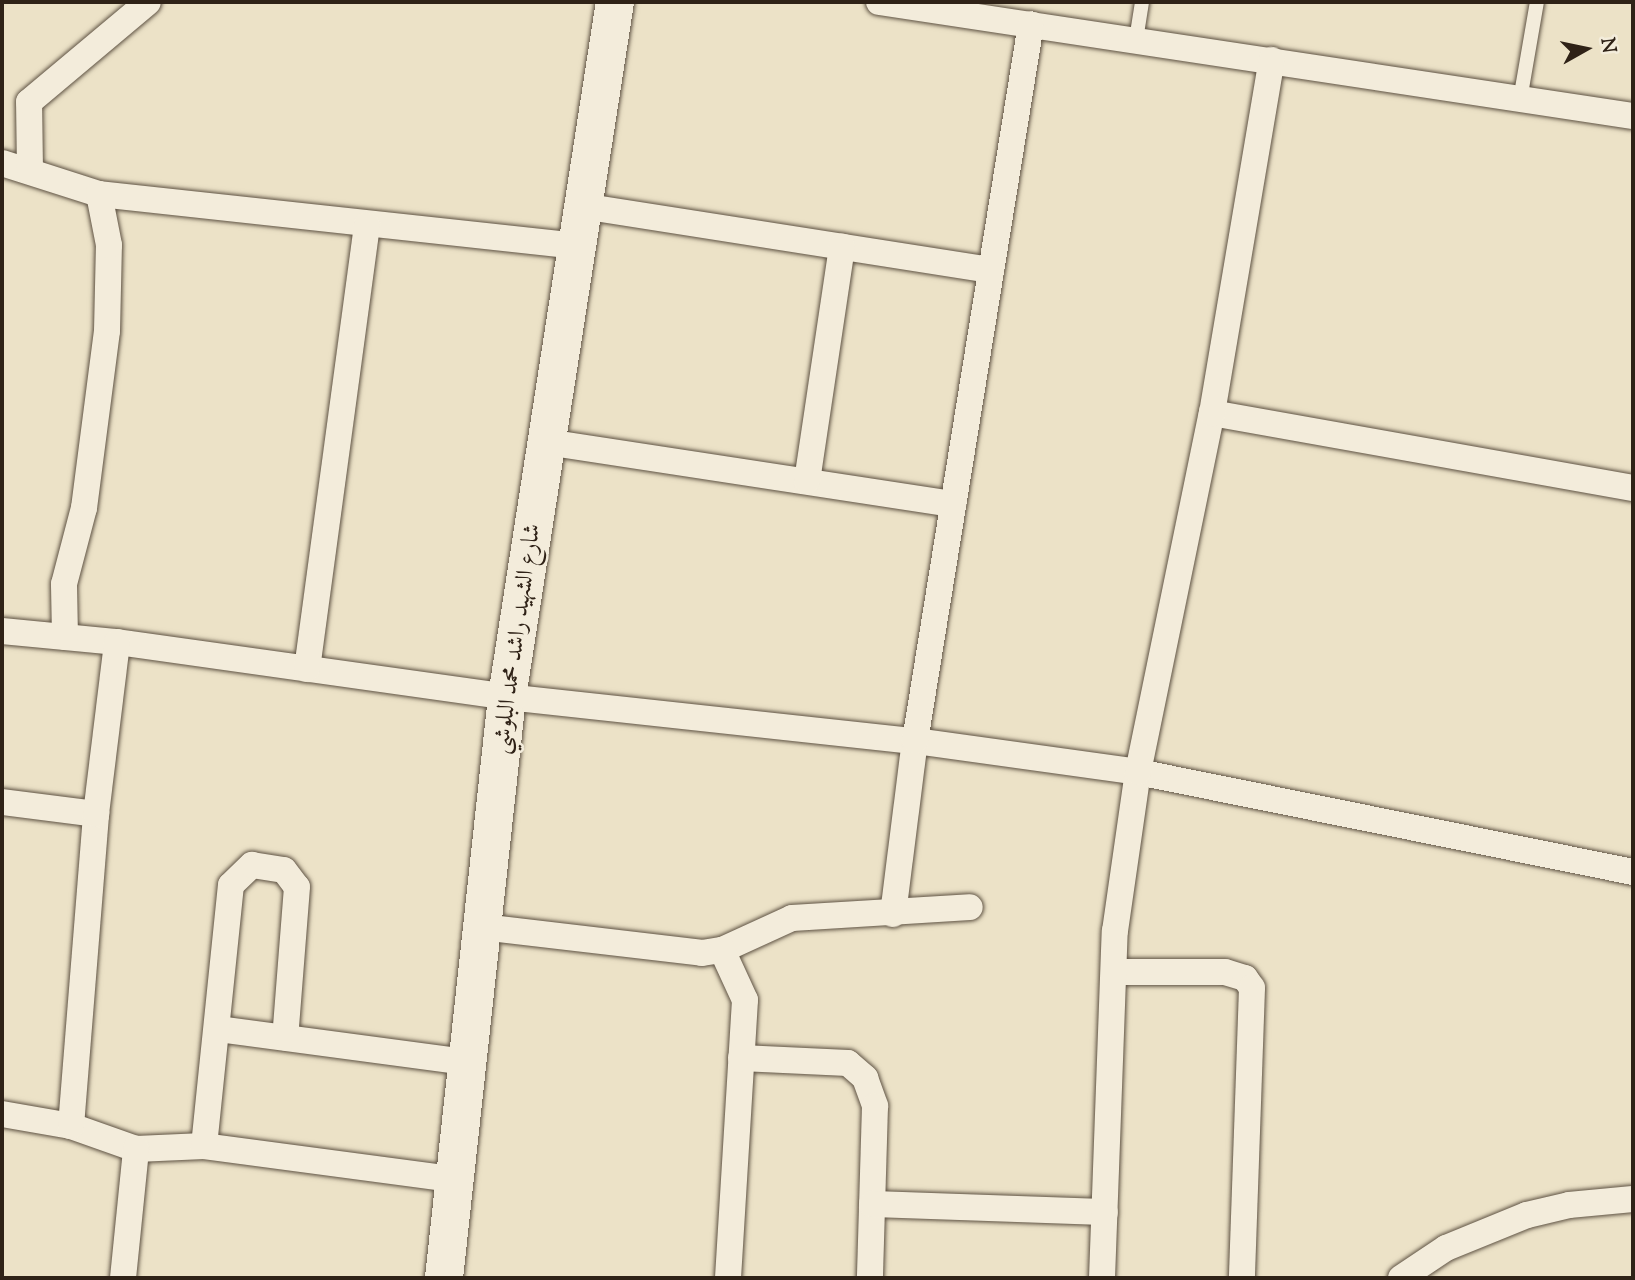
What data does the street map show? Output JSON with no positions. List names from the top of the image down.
{
  "streets": {
    "street": ["شارع الشهيد راشد محمد البلوشي"]
  },
  "north": "right"
}
